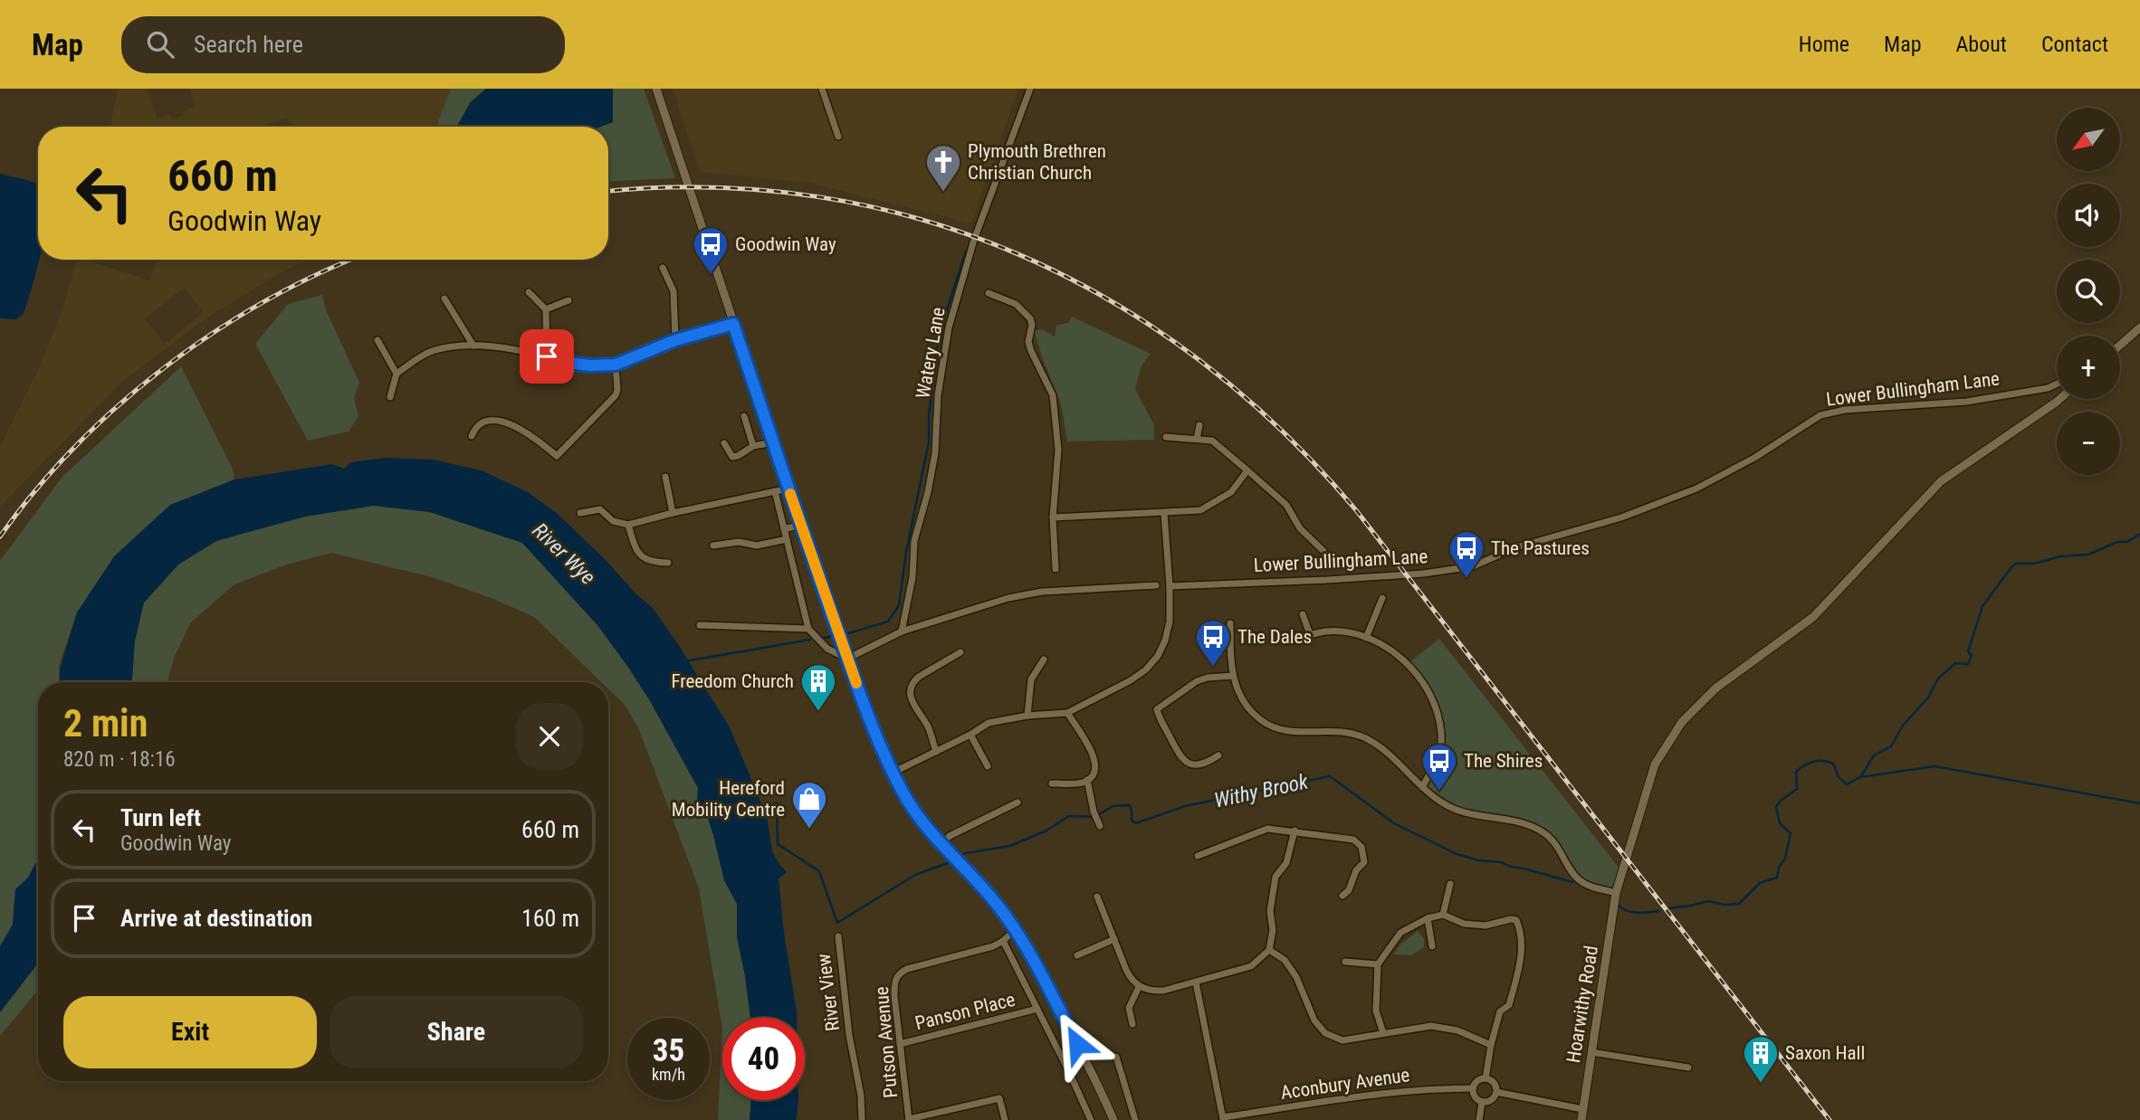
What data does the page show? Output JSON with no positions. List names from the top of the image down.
{
  "streets": {
    "street": [
      "Watery Lane",
      "Lower Bullingham Lane",
      "River View",
      "Hoarwithy Road",
      "Panson Place",
      "Putson Avenue",
      "Aconbury Avenue"
    ]
  },
  "crossings": [
    ["Panson Place", "Putson Avenue"]
  ],
  "water": ["River Wye", "Withy Brook"],
  "places": {
    "church": ["Plymouth Brethren Christian Church"],
    "bus stop": [
      "Goodwin Way",
      "The Pastures",
      "The Dales",
      "The Shires"
    ],
    "building": ["Freedom Church", "Saxon Hall"],
    "shop": ["Hereford Mobility Centre"]
  },
  "north": "bottom left",
  "page": {
    "header": "Map",
    "search": "Search here",
    "nav": [
      "Home",
      "Map",
      "About",
      "Contact"
    ],
    "map_buttons": ["+", "−"],
    "turn": ["660 m", "Goodwin Way"],
    "heading": ["2 min", "820 m · 18:16"],
    "list": [
      {
        "name": "Turn left",
        "note": "Goodwin Way",
        "value": "660 m"
      },
      {
        "name": "Arrive at destination",
        "value": "160 m"
      }
    ],
    "buttons": ["Exit", "Share"],
    "speed": "35 km/h",
    "limit": "40"
  }
}
